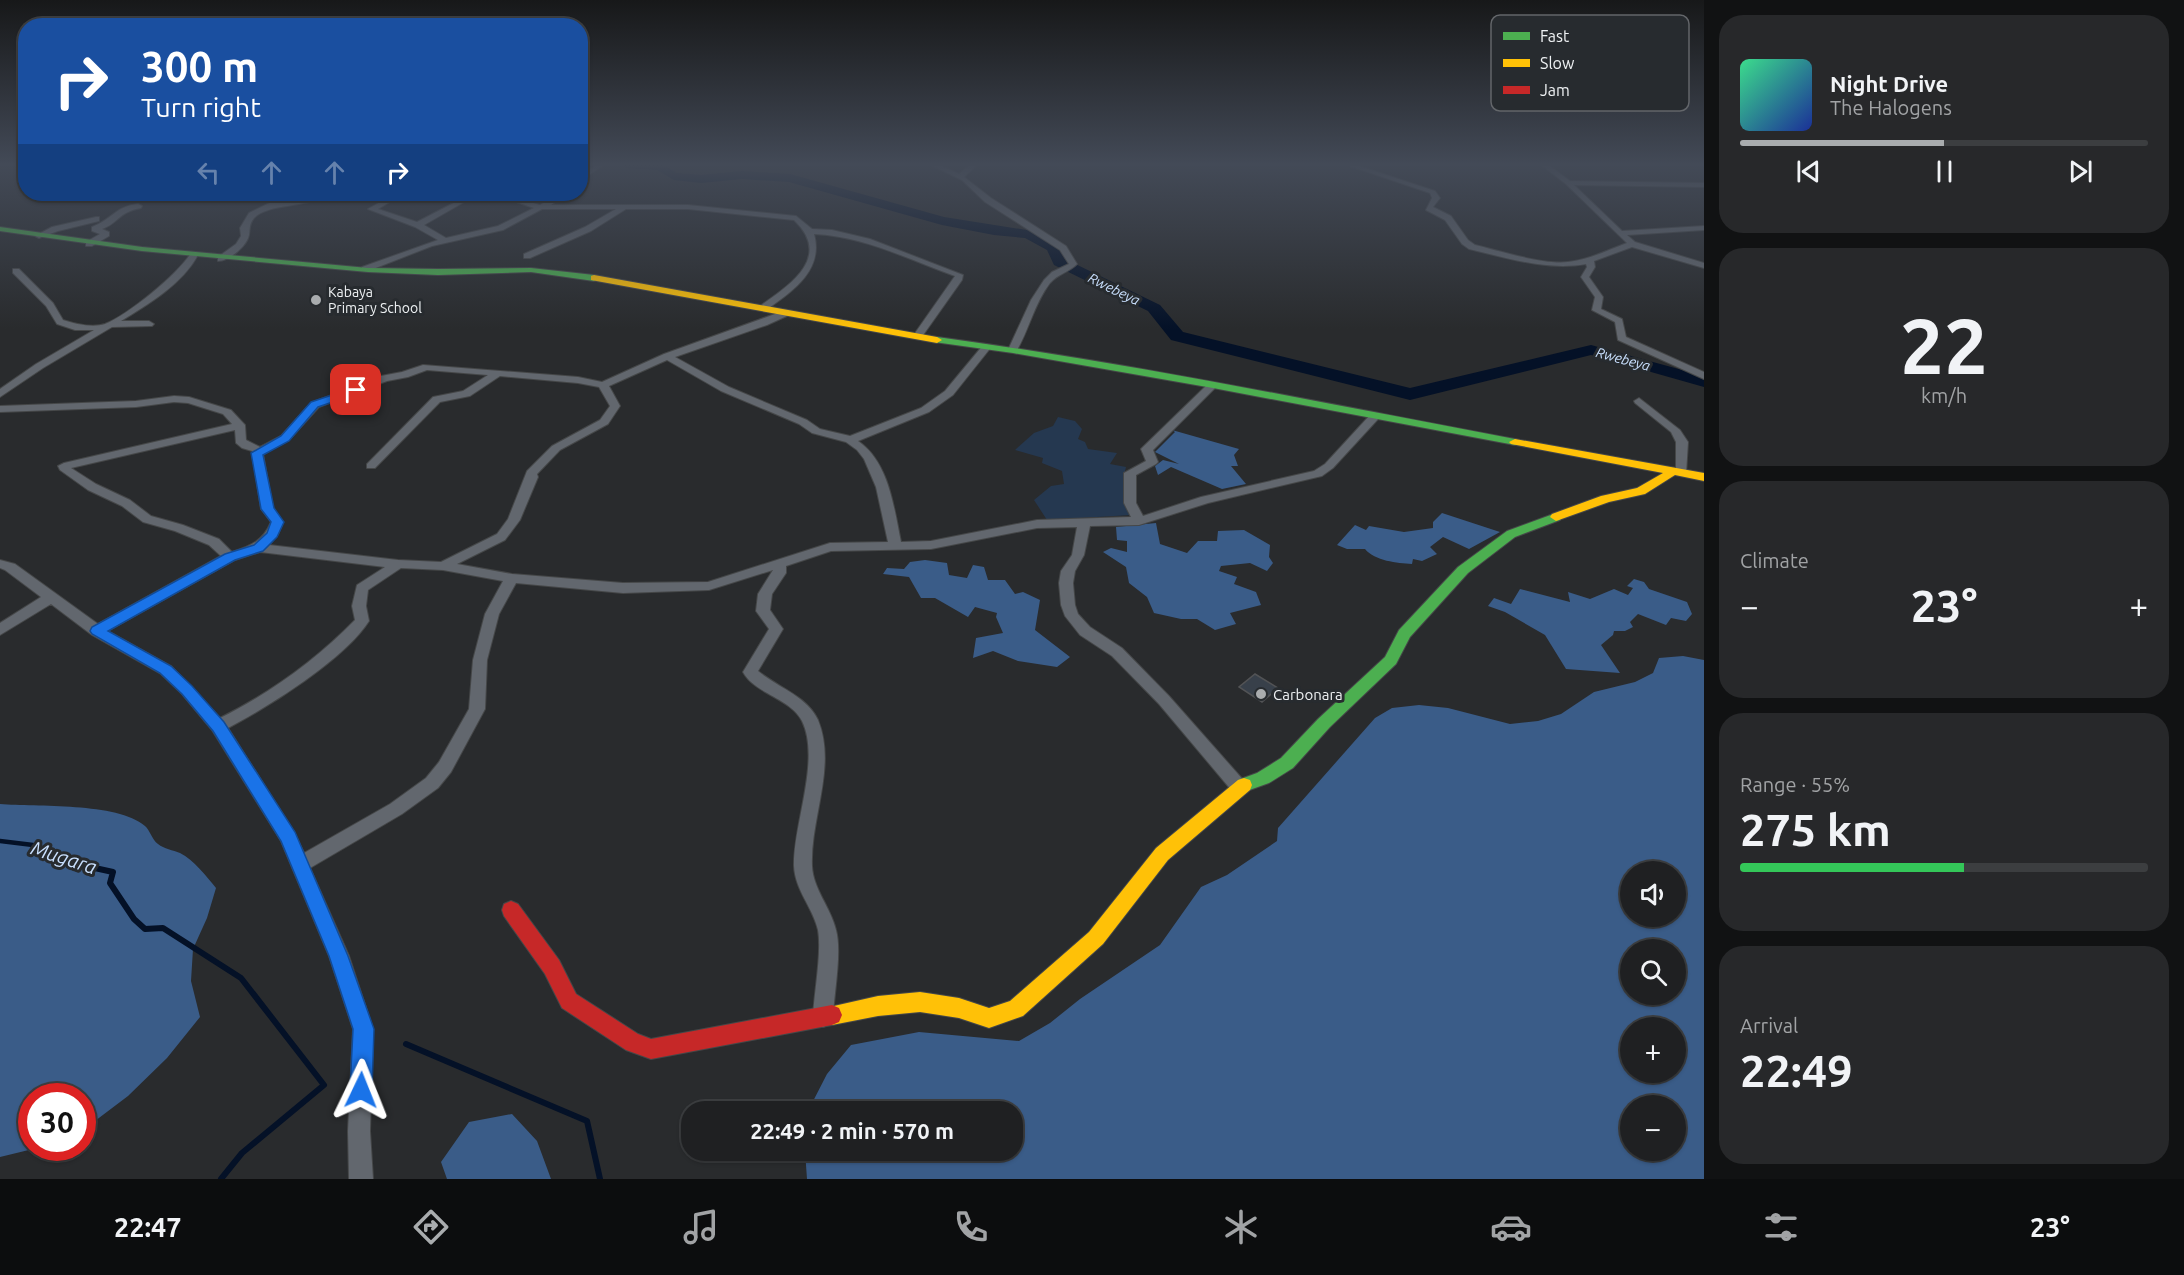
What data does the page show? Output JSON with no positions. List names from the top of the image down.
{
  "water": ["Rwebeya", "Mugara"],
  "places": ["Kabaya Primary School", "Carbonara"],
  "legend": ["Fast", "Slow", "Jam"],
  "page": {
    "turn": ["300 m", "Turn right"],
    "song": ["Night Drive", "The Halogens"],
    "tile": [
      ["22", "km/h"],
      "Climate",
      ["Range · 55%", "275 km"],
      ["Arrival", "22:49"]
    ],
    "heat": ["−", "23°", "+"],
    "map_buttons": ["+", "−"],
    "limit": "30",
    "trip": "22:49 · 2 min · 570 m",
    "tabs": ["22:47", "23°"]
  }
}
